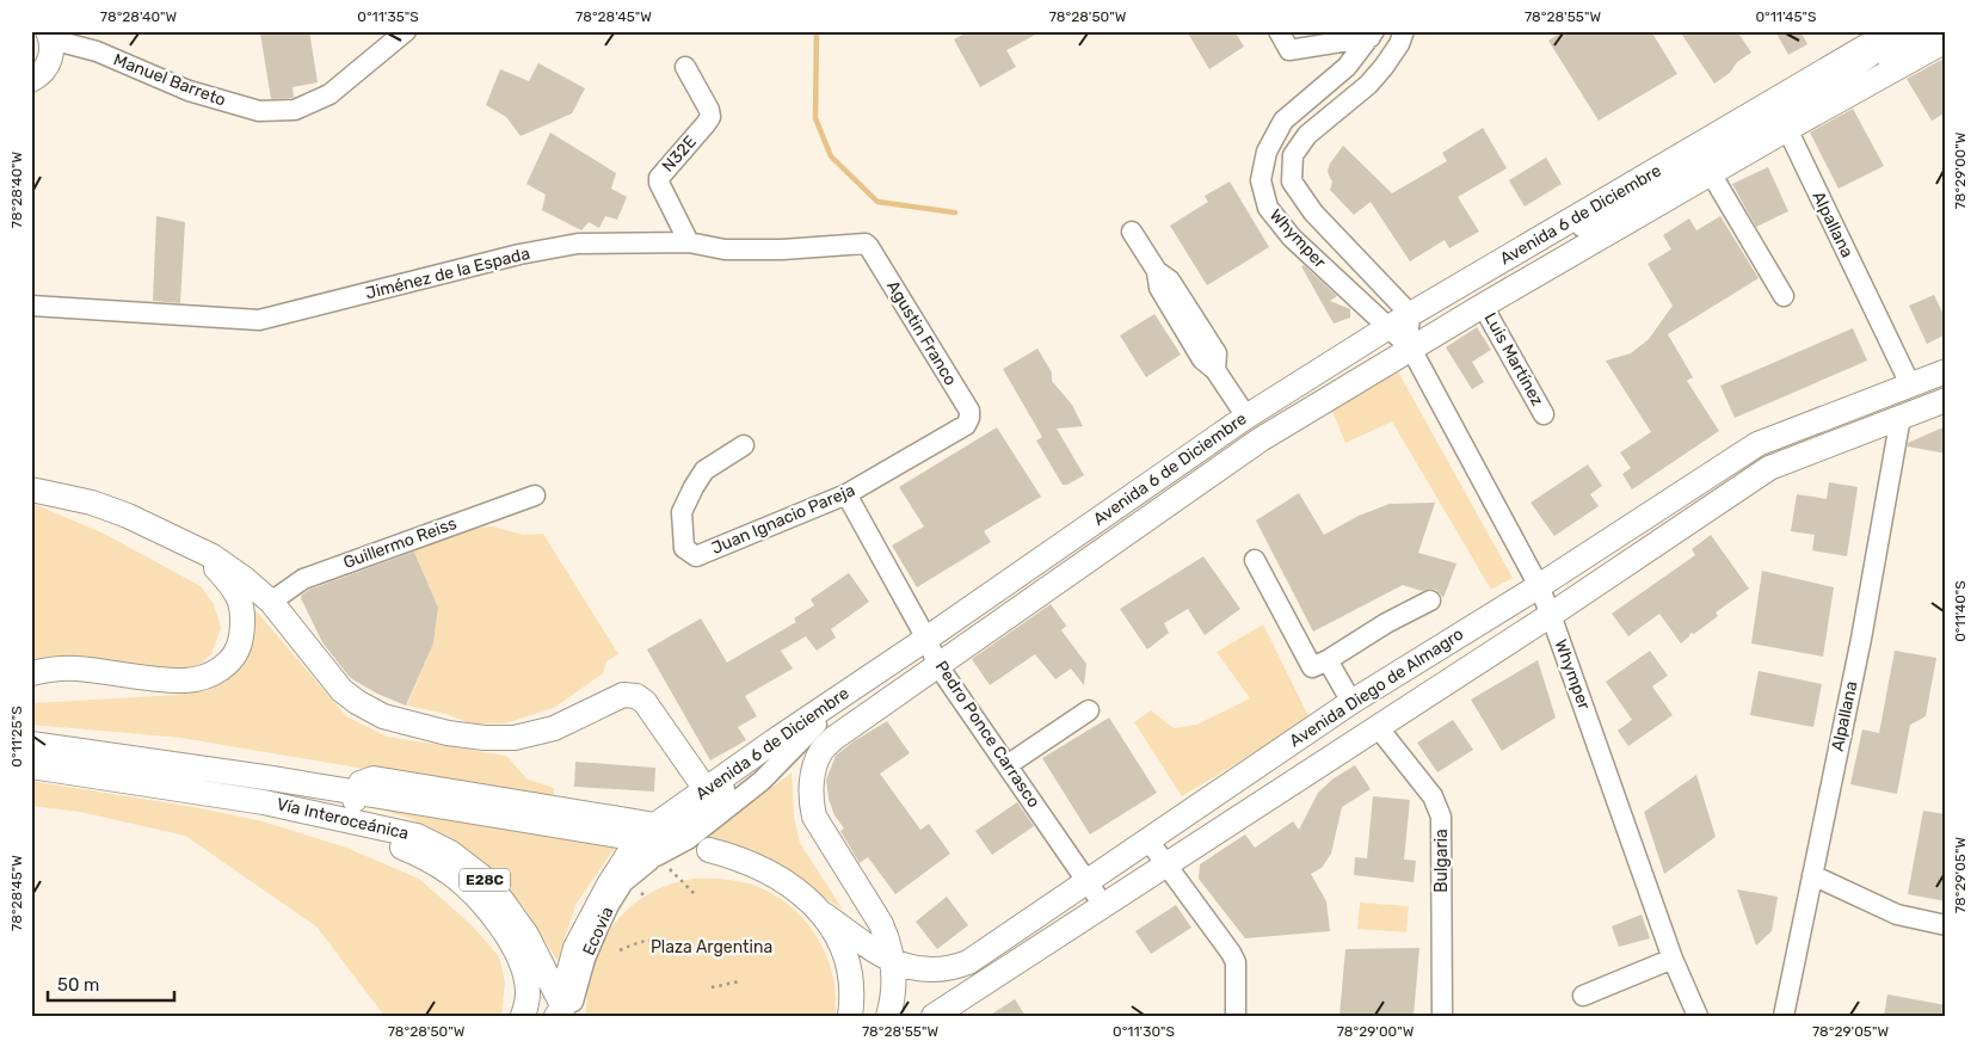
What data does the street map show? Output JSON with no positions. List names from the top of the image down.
{
  "streets": {
    "main road": [
      "Avenida 6 de Diciembre",
      "Avenida Diego de Almagro",
      "Vía Interoceánica",
      "E28C"
    ],
    "street": [
      "Manuel Barreto",
      "N32E",
      "Alpallana",
      "Whymper",
      "Jiménez de la Espada",
      "Agustin Franco",
      "Luis Martínez",
      "Juan Ignacio Pareja",
      "Guillermo Reiss",
      "Pedro Ponce Carrasco",
      "Bulgaria",
      "Ecovia"
    ]
  },
  "crossings": [
    ["N32E", "Jiménez de la Espada"],
    ["Avenida 6 de Diciembre", "Alpallana"],
    ["Avenida 6 de Diciembre", "Whymper"],
    ["Avenida 6 de Diciembre", "Luis Martínez"],
    ["Avenida 6 de Diciembre", "Avenida Diego de Almagro"],
    ["Avenida 6 de Diciembre", "Pedro Ponce Carrasco"],
    ["Avenida 6 de Diciembre", "Vía Interoceánica"],
    ["Avenida 6 de Diciembre", "Ecovia"],
    ["Alpallana", "Avenida Diego de Almagro"],
    ["Whymper", "Avenida Diego de Almagro"],
    ["Jiménez de la Espada", "Agustin Franco"],
    ["Agustin Franco", "Juan Ignacio Pareja"],
    ["Juan Ignacio Pareja", "Pedro Ponce Carrasco"],
    ["Avenida Diego de Almagro", "Pedro Ponce Carrasco"],
    ["Avenida Diego de Almagro", "Bulgaria"],
    ["Pedro Ponce Carrasco", "Ecovia"],
    ["Vía Interoceánica", "Ecovia"]
  ],
  "parks": ["Plaza Argentina"],
  "scale_bar": "50 m",
  "coordinates": [
    "78°28'40\"W",
    "0°11'35\"S",
    "78°28'45\"W",
    "78°28'50\"W",
    "78°28'55\"W",
    "0°11'45\"S",
    "78°29'00\"W",
    "0°11'40\"S",
    "0°11'25\"S",
    "78°29'05\"W",
    "0°11'30\"S"
  ]
}
